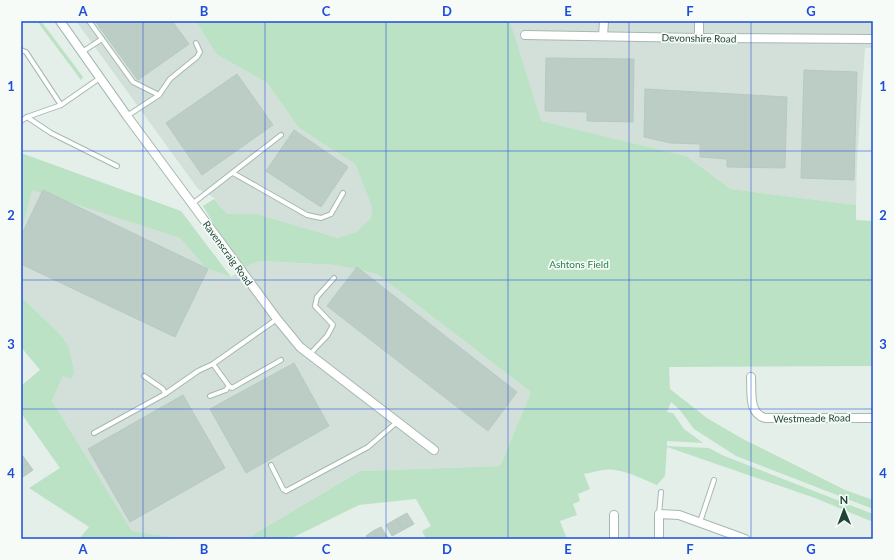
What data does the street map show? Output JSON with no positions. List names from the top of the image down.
{
  "streets": {
    "street": ["Devonshire Road", "Ravenscraig Road", "Westmeade Road"]
  },
  "parks": ["Ashtons Field"],
  "north": "top",
  "grid": {
    "columns": [
      "A",
      "B",
      "C",
      "D",
      "E",
      "F",
      "G"
    ],
    "rows": [
      "1",
      "2",
      "3",
      "4"
    ]
  }
}
